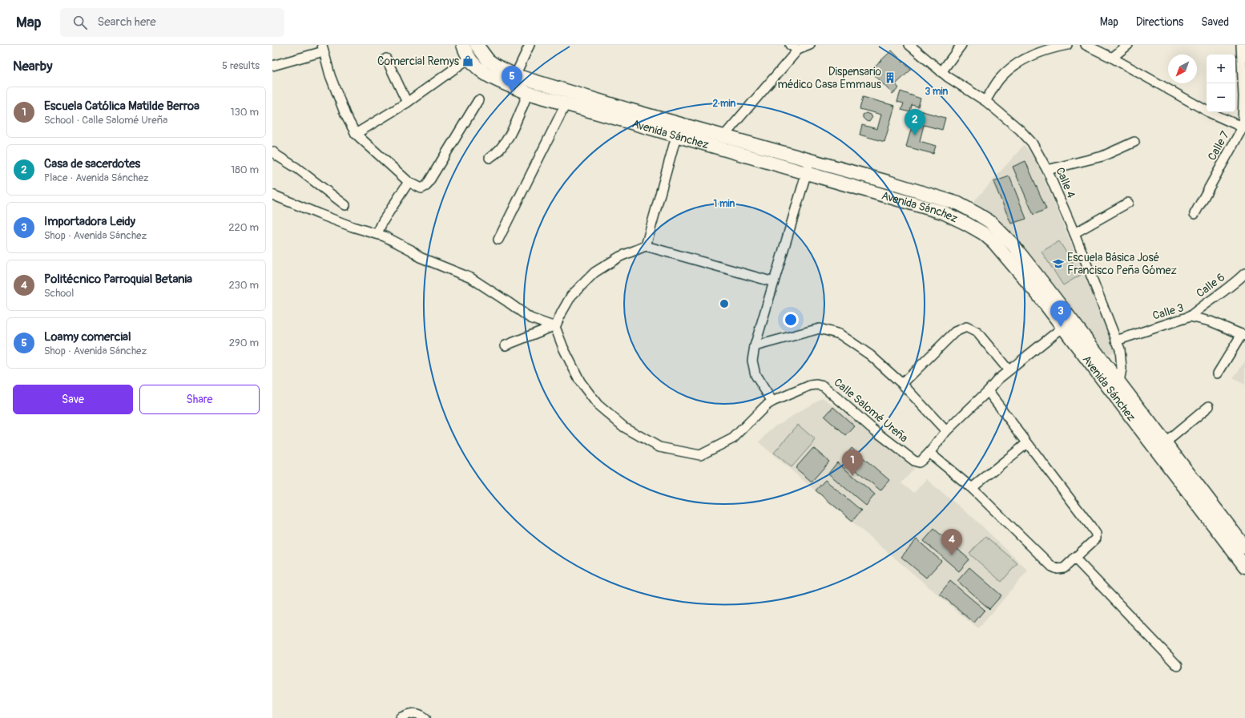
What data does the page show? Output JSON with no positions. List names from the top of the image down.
{
  "streets": {
    "street": [
      "Avenida Sánchez",
      "Calle 7",
      "Calle 4",
      "Calle 6",
      "Calle 3",
      "Calle Salomé Ureña"
    ]
  },
  "crossings": [
    ["Avenida Sánchez", "Calle 4"],
    ["Avenida Sánchez", "Calle Salomé Ureña"],
    ["Calle 4", "Calle 3"],
    ["Calle 6", "Calle 3"]
  ],
  "places": {
    "shop": ["Comercial Remys"],
    "building": ["Dispensario médico Casa Emmaus"],
    "school or university": ["Escuela Básica José Francisco Peña Gómez"]
  },
  "north": "bottom left",
  "page": {
    "header": "Map",
    "search": "Search here",
    "nav": ["Map", "Directions", "Saved"],
    "heading": ["Nearby", "5 results"],
    "map_buttons": ["+", "−"],
    "pins": [
      "5",
      "2",
      "3",
      "1",
      "4"
    ],
    "list": [
      {
        "mark": "1",
        "name": "Escuela Católica Matilde Berroa",
        "note": "School · Calle Salomé Ureña",
        "value": "130 m"
      },
      {
        "mark": "2",
        "name": "Casa de sacerdotes",
        "note": "Place · Avenida Sánchez",
        "value": "180 m"
      },
      {
        "mark": "3",
        "name": "Importadora Leidy",
        "note": "Shop · Avenida Sánchez",
        "value": "220 m"
      },
      {
        "mark": "4",
        "name": "Politécnico Parroquial Betania",
        "note": "School",
        "value": "230 m"
      },
      {
        "mark": "5",
        "name": "Loamy comercial",
        "note": "Shop · Avenida Sánchez",
        "value": "290 m"
      }
    ],
    "buttons": ["Save", "Share"]
  },
  "rings": ["3 min", "2 min", "1 min"]
}
